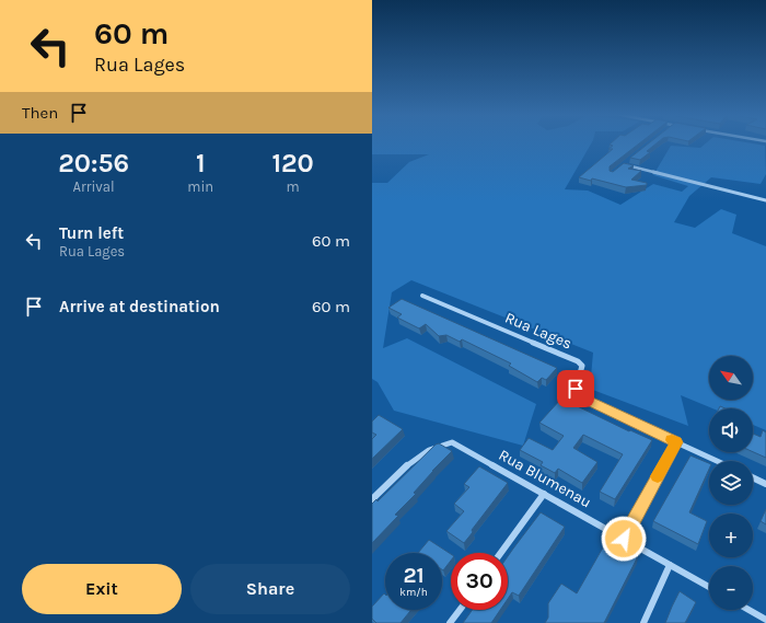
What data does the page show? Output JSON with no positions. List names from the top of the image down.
{
  "streets": {
    "street": ["Rua Lages", "Rua Blumenau"]
  },
  "north": "top left",
  "page": {
    "turn": ["60 m", "Rua Lages"],
    "then": "Then",
    "eta": [
      "20:56",
      "Arrival",
      "1",
      "min",
      "120",
      "m"
    ],
    "list": [
      {
        "name": "Turn left",
        "note": "Rua Lages",
        "value": "60 m"
      },
      {
        "name": "Arrive at destination",
        "value": "60 m"
      }
    ],
    "map_buttons": ["+", "−"],
    "speed": "21 km/h",
    "limit": "30",
    "buttons": ["Exit", "Share"]
  }
}
